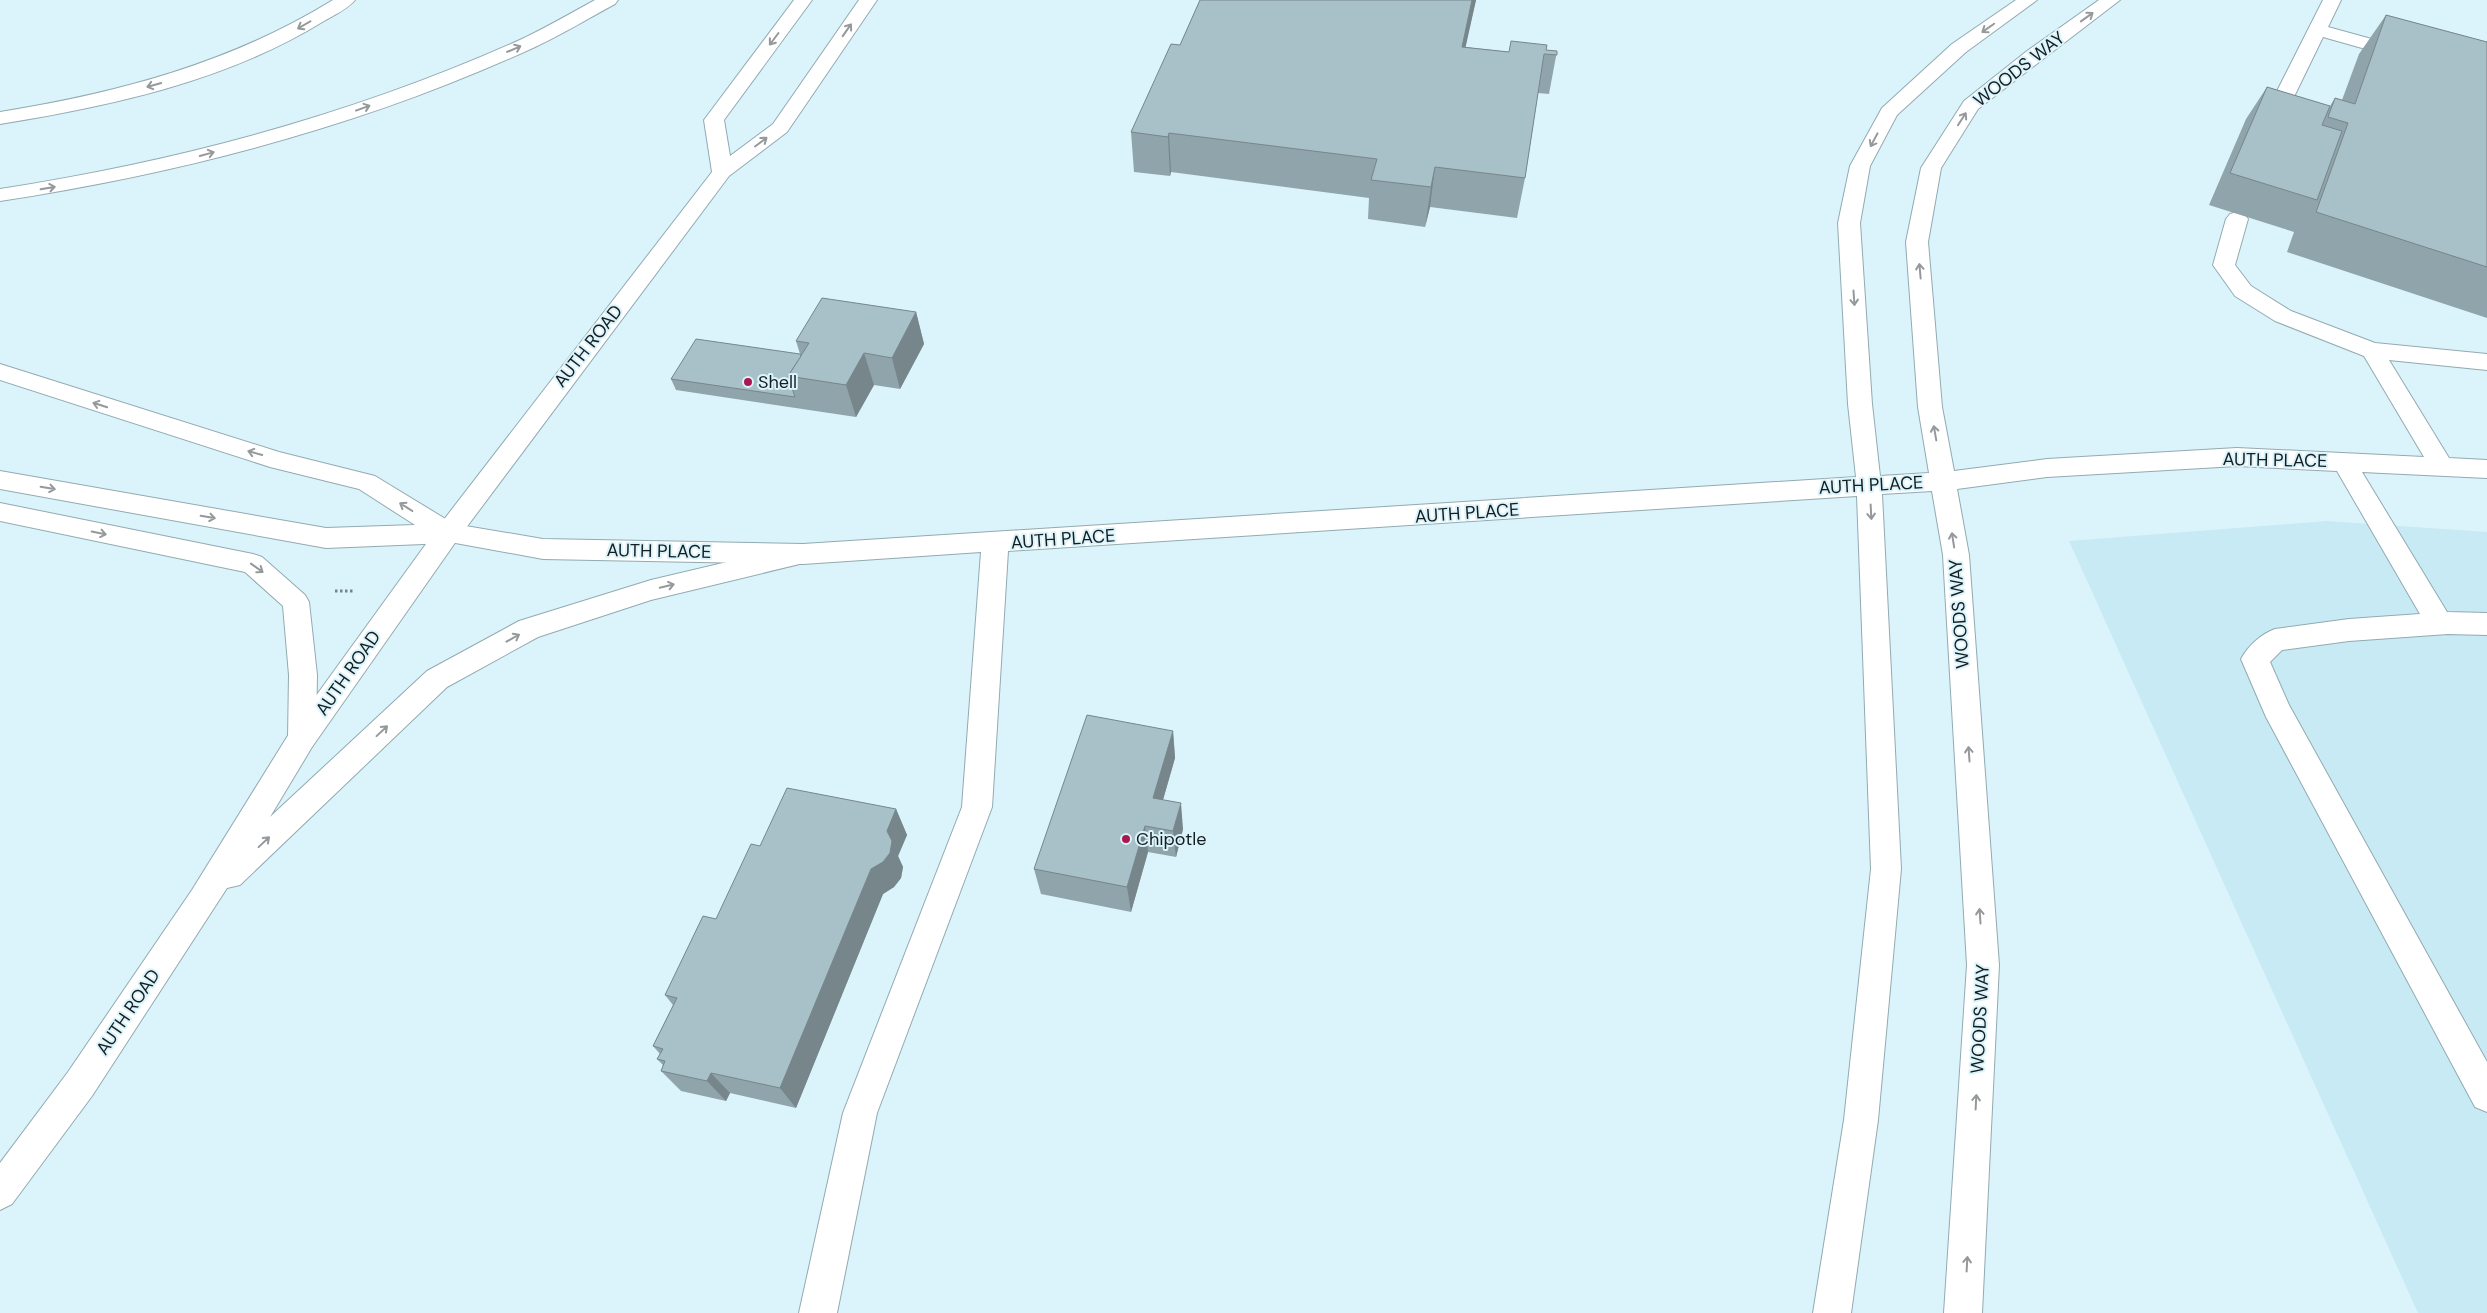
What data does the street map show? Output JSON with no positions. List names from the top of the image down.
{
  "streets": {
    "main road": ["WOODS WAY", "AUTH ROAD", "AUTH PLACE"]
  },
  "crossings": [
    ["WOODS WAY", "AUTH PLACE"],
    ["AUTH ROAD", "AUTH PLACE"]
  ],
  "places": ["Shell", "Chipotle"]
}
